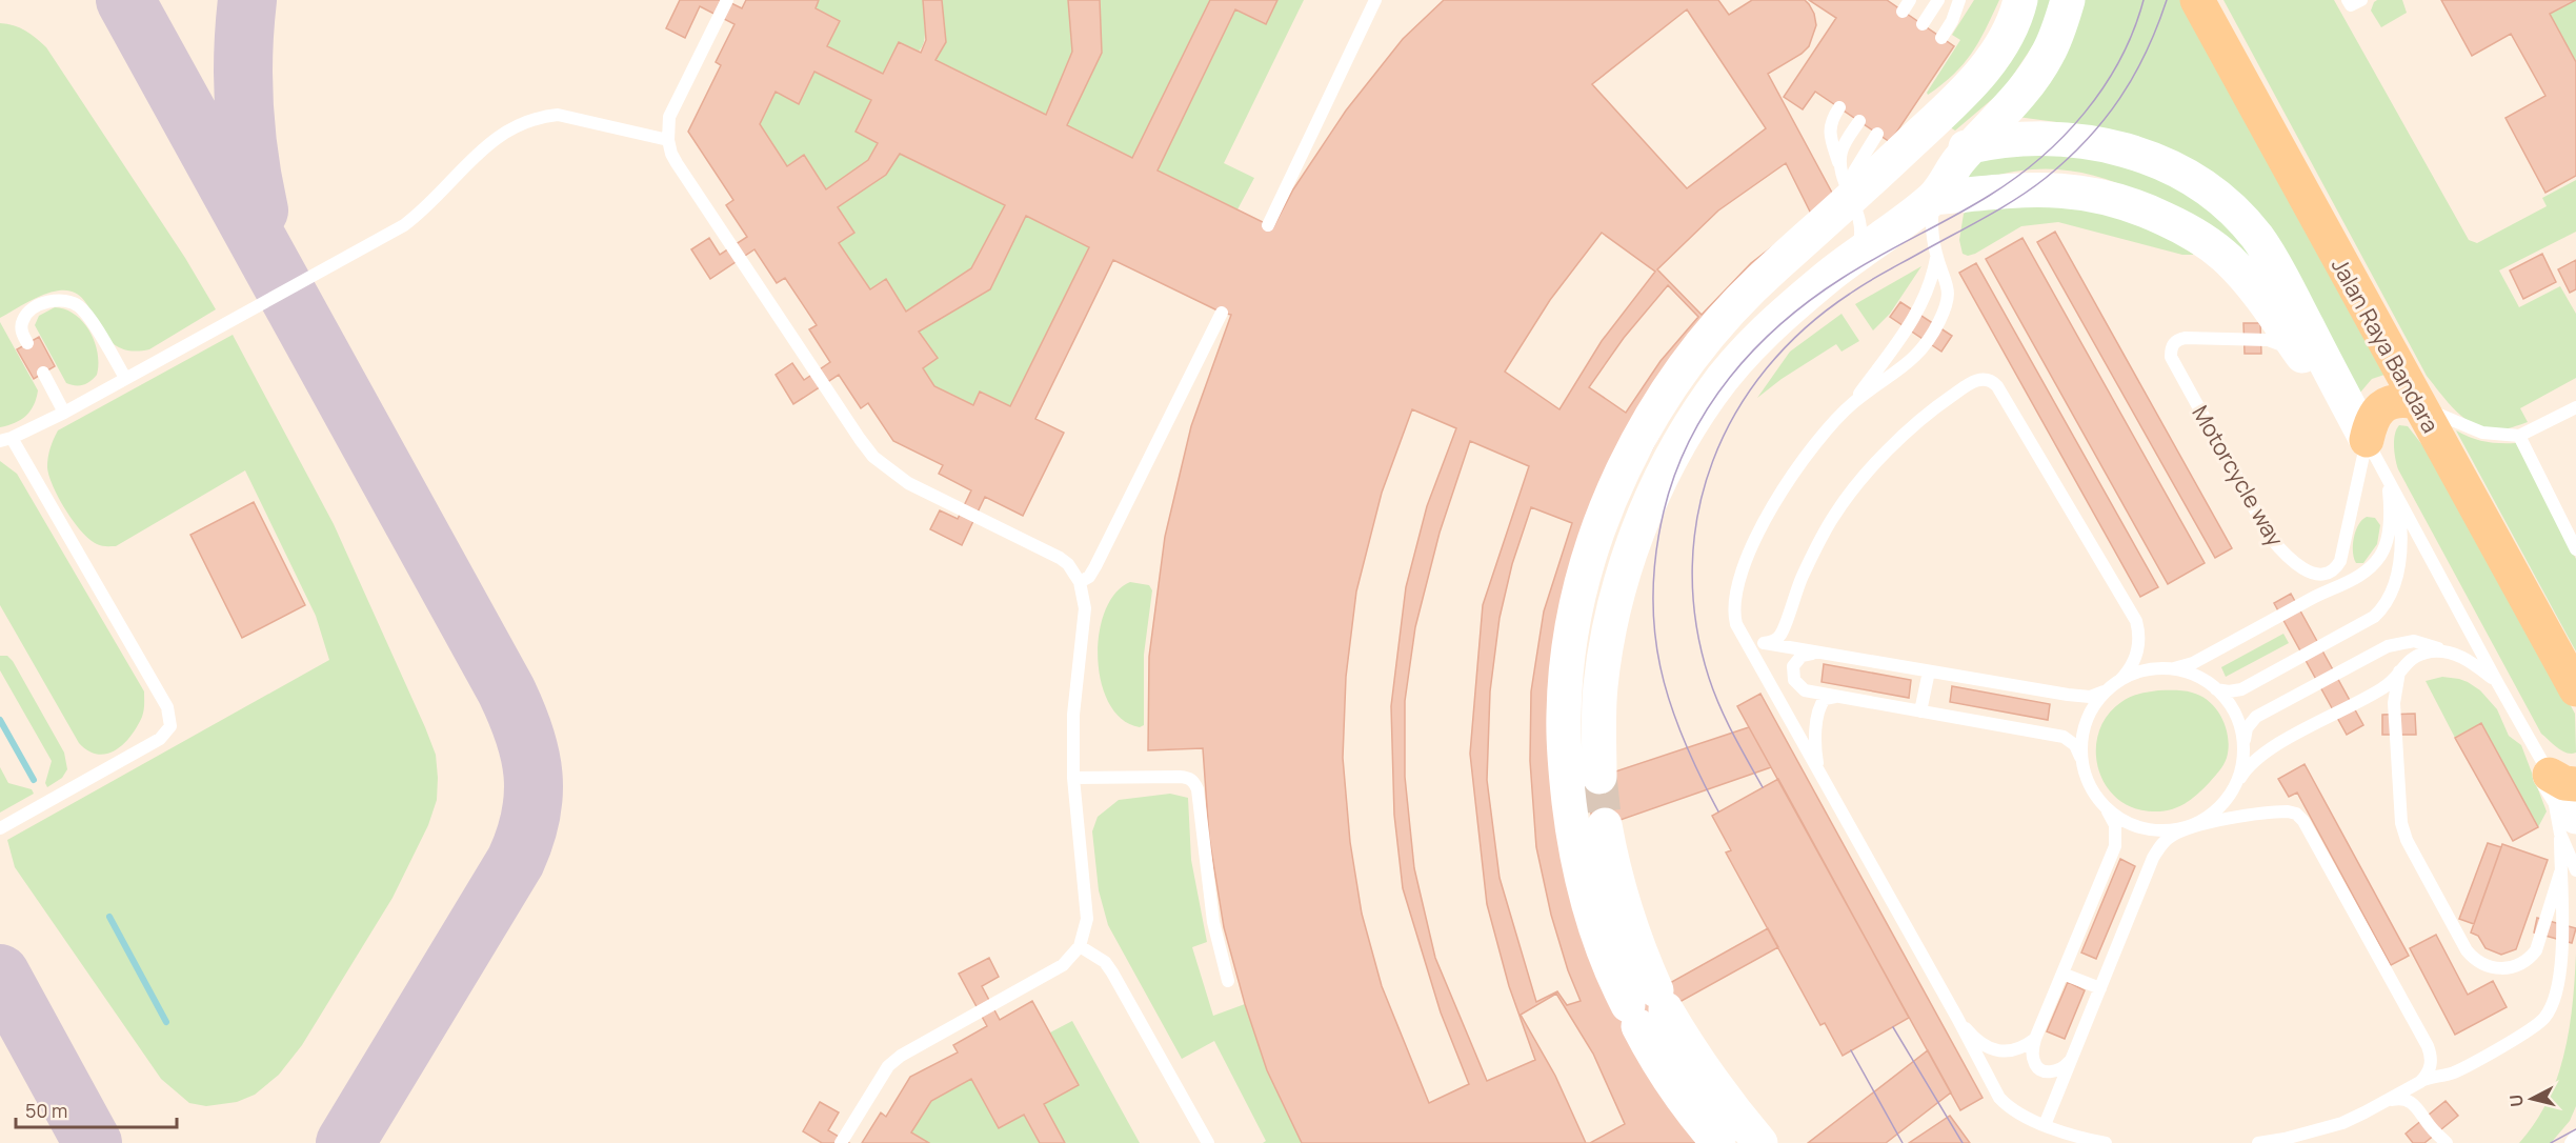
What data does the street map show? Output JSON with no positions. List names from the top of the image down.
{
  "streets": {
    "main road": ["Jalan Raya Bandara"],
    "lane": ["Motorcycle way"]
  },
  "scale_bar": "50 m",
  "north": "left"
}
